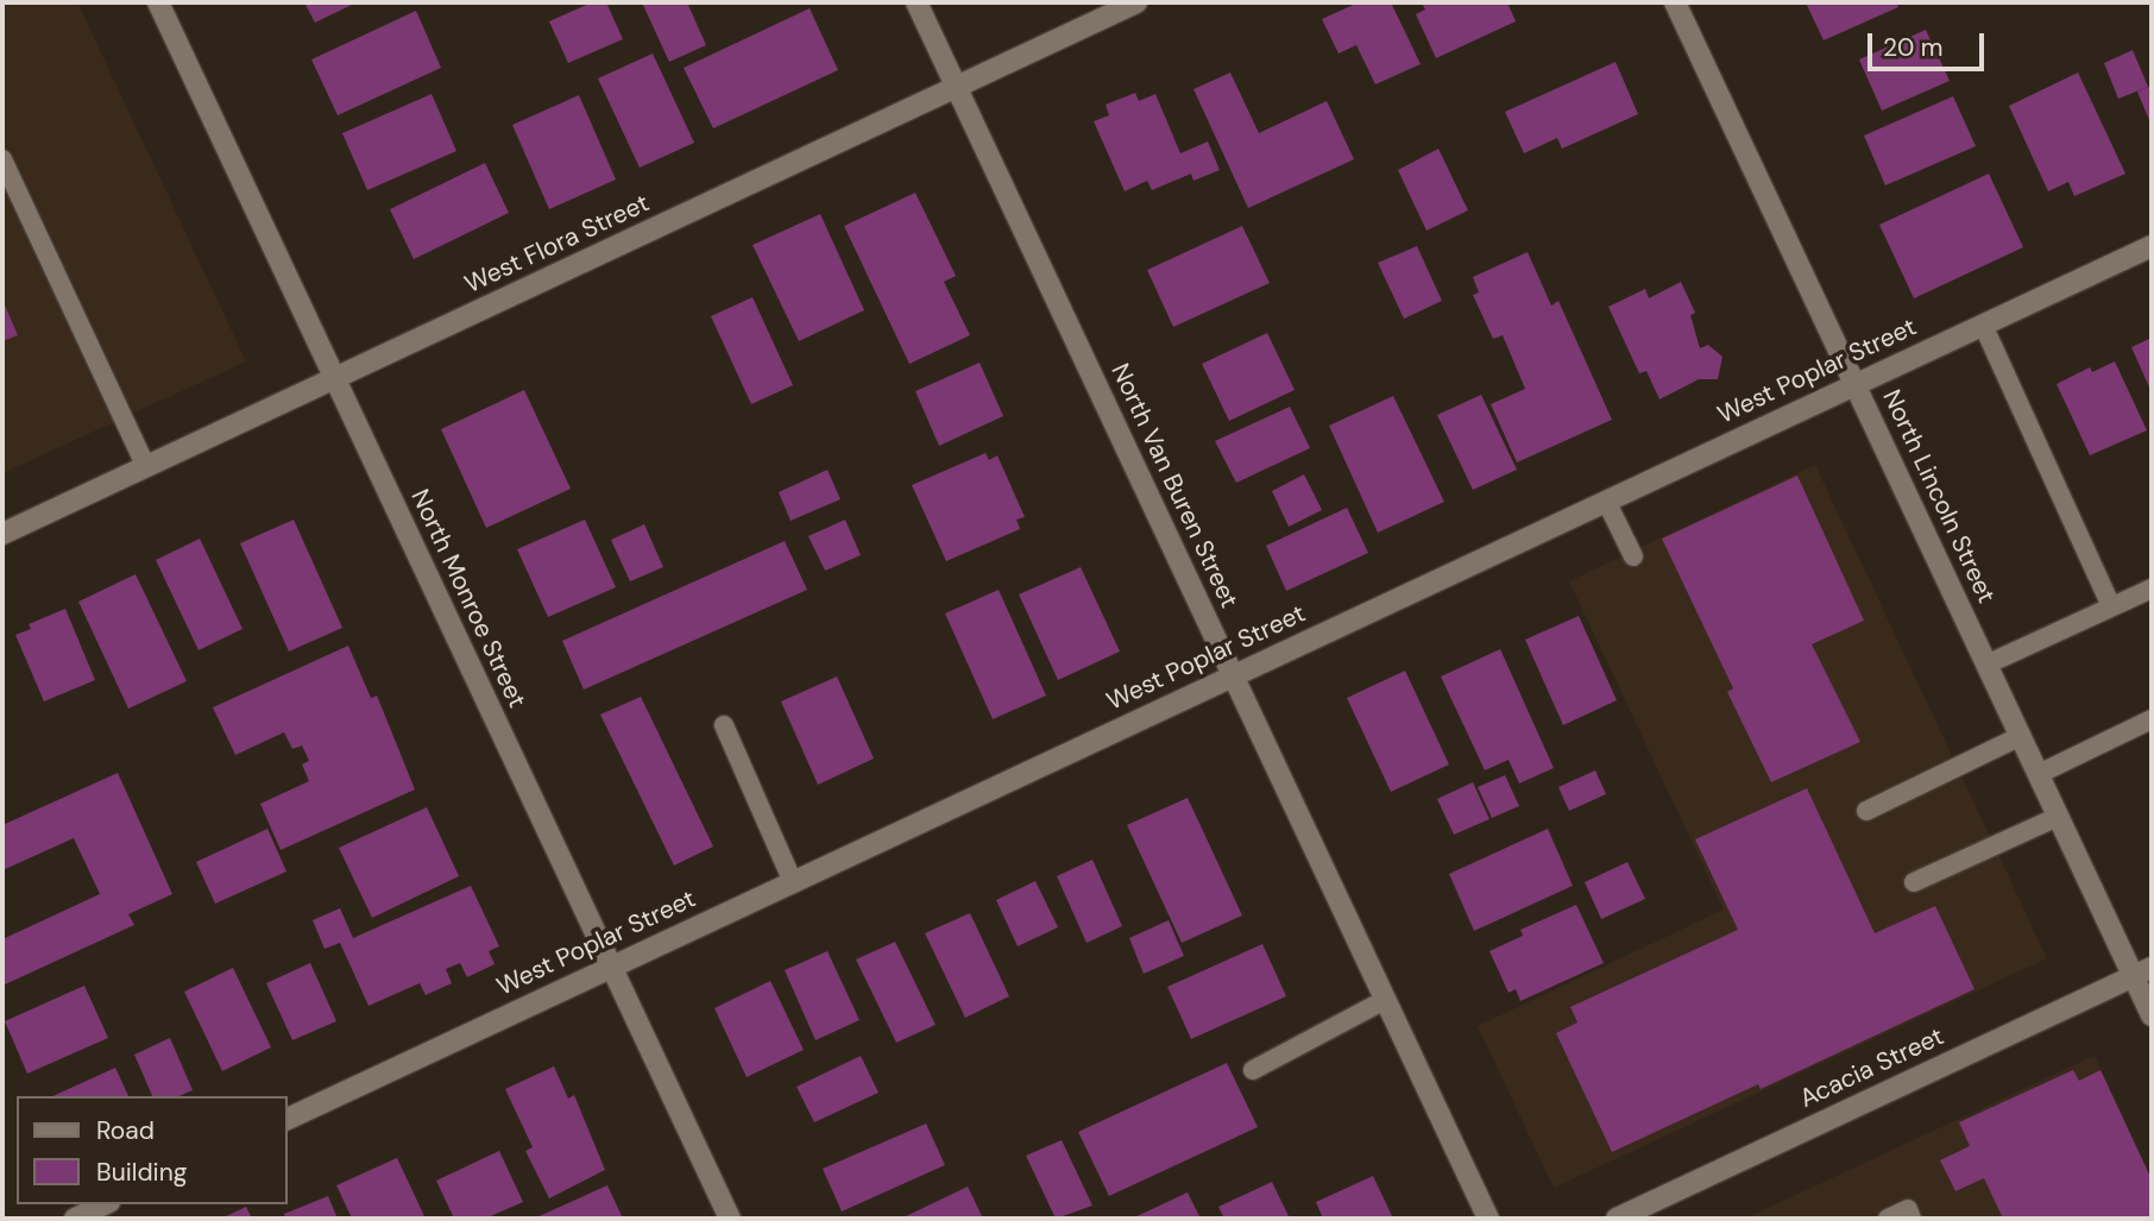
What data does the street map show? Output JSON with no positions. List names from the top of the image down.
{
  "streets": {
    "street": [
      "West Flora Street",
      "West Poplar Street",
      "North Van Buren Street",
      "North Lincoln Street",
      "North Monroe Street",
      "Acacia Street"
    ]
  },
  "crossings": [
    ["West Flora Street", "North Van Buren Street"],
    ["West Flora Street", "North Monroe Street"],
    ["West Poplar Street", "North Van Buren Street"],
    ["West Poplar Street", "North Lincoln Street"],
    ["West Poplar Street", "North Monroe Street"],
    ["North Lincoln Street", "Acacia Street"]
  ],
  "legend": ["Road", "Building"],
  "scale_bar": "20 m"
}
